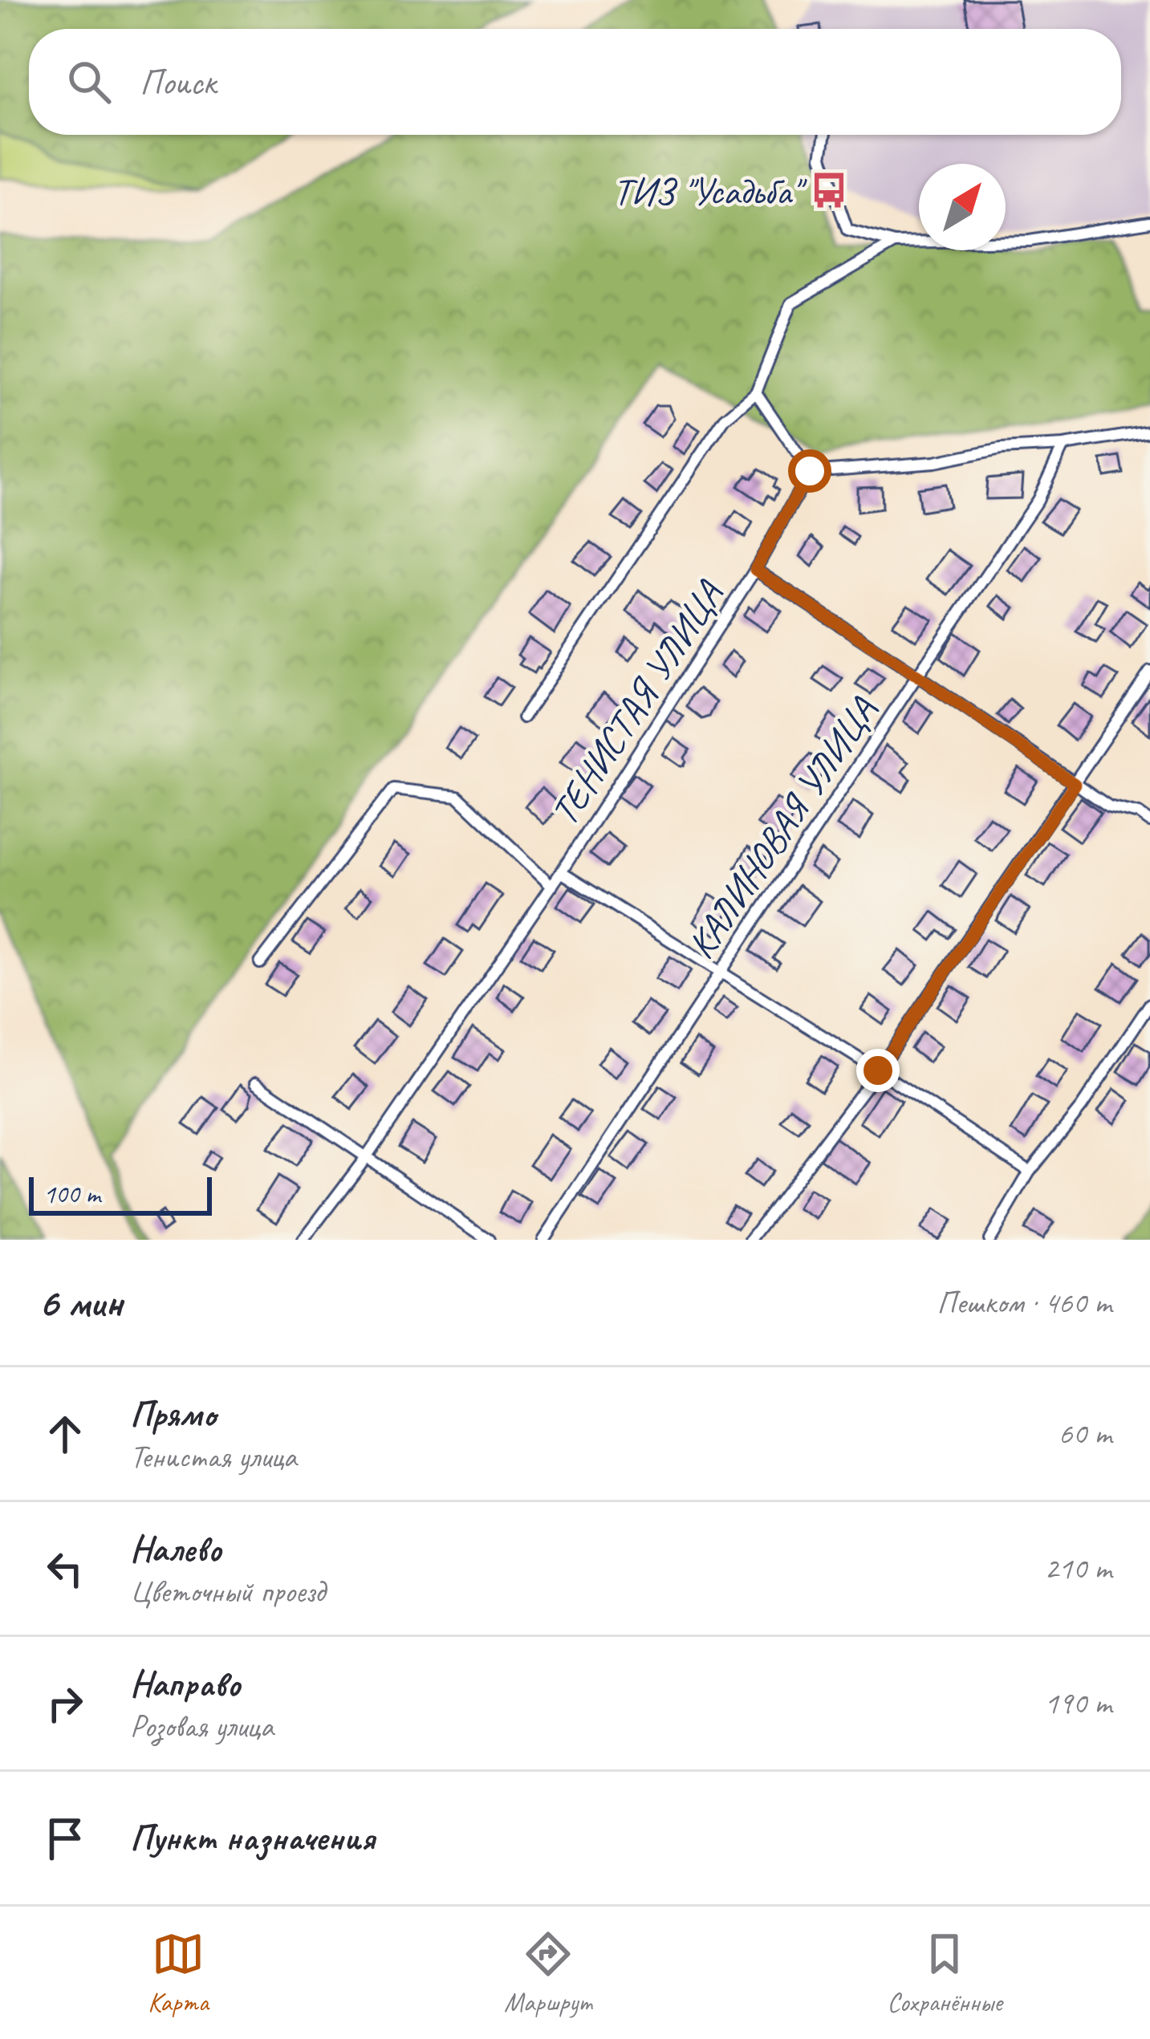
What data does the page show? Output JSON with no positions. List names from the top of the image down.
{
  "streets": {
    "street": ["ТЕНИСТАЯ УЛИЦА", "КАЛИНОВАЯ УЛИЦА"]
  },
  "places": {
    "bus stop": ["ТИЗ \"Усадьба\""]
  },
  "scale_bar": "100 m",
  "north": "top right",
  "page": {
    "search": "Поиск",
    "scale": "100 m",
    "heading": ["6 мин", "Пешком · 460 m"],
    "list": [
      ["Прямо", "Тенистая улица", "60 m"],
      ["Налево", "Цветочный проезд", "210 m"],
      ["Направо", "Розовая улица", "190 m"],
      "Пункт назначения"
    ],
    "nav": ["Карта", "Маршрут", "Сохранённые"]
  }
}
